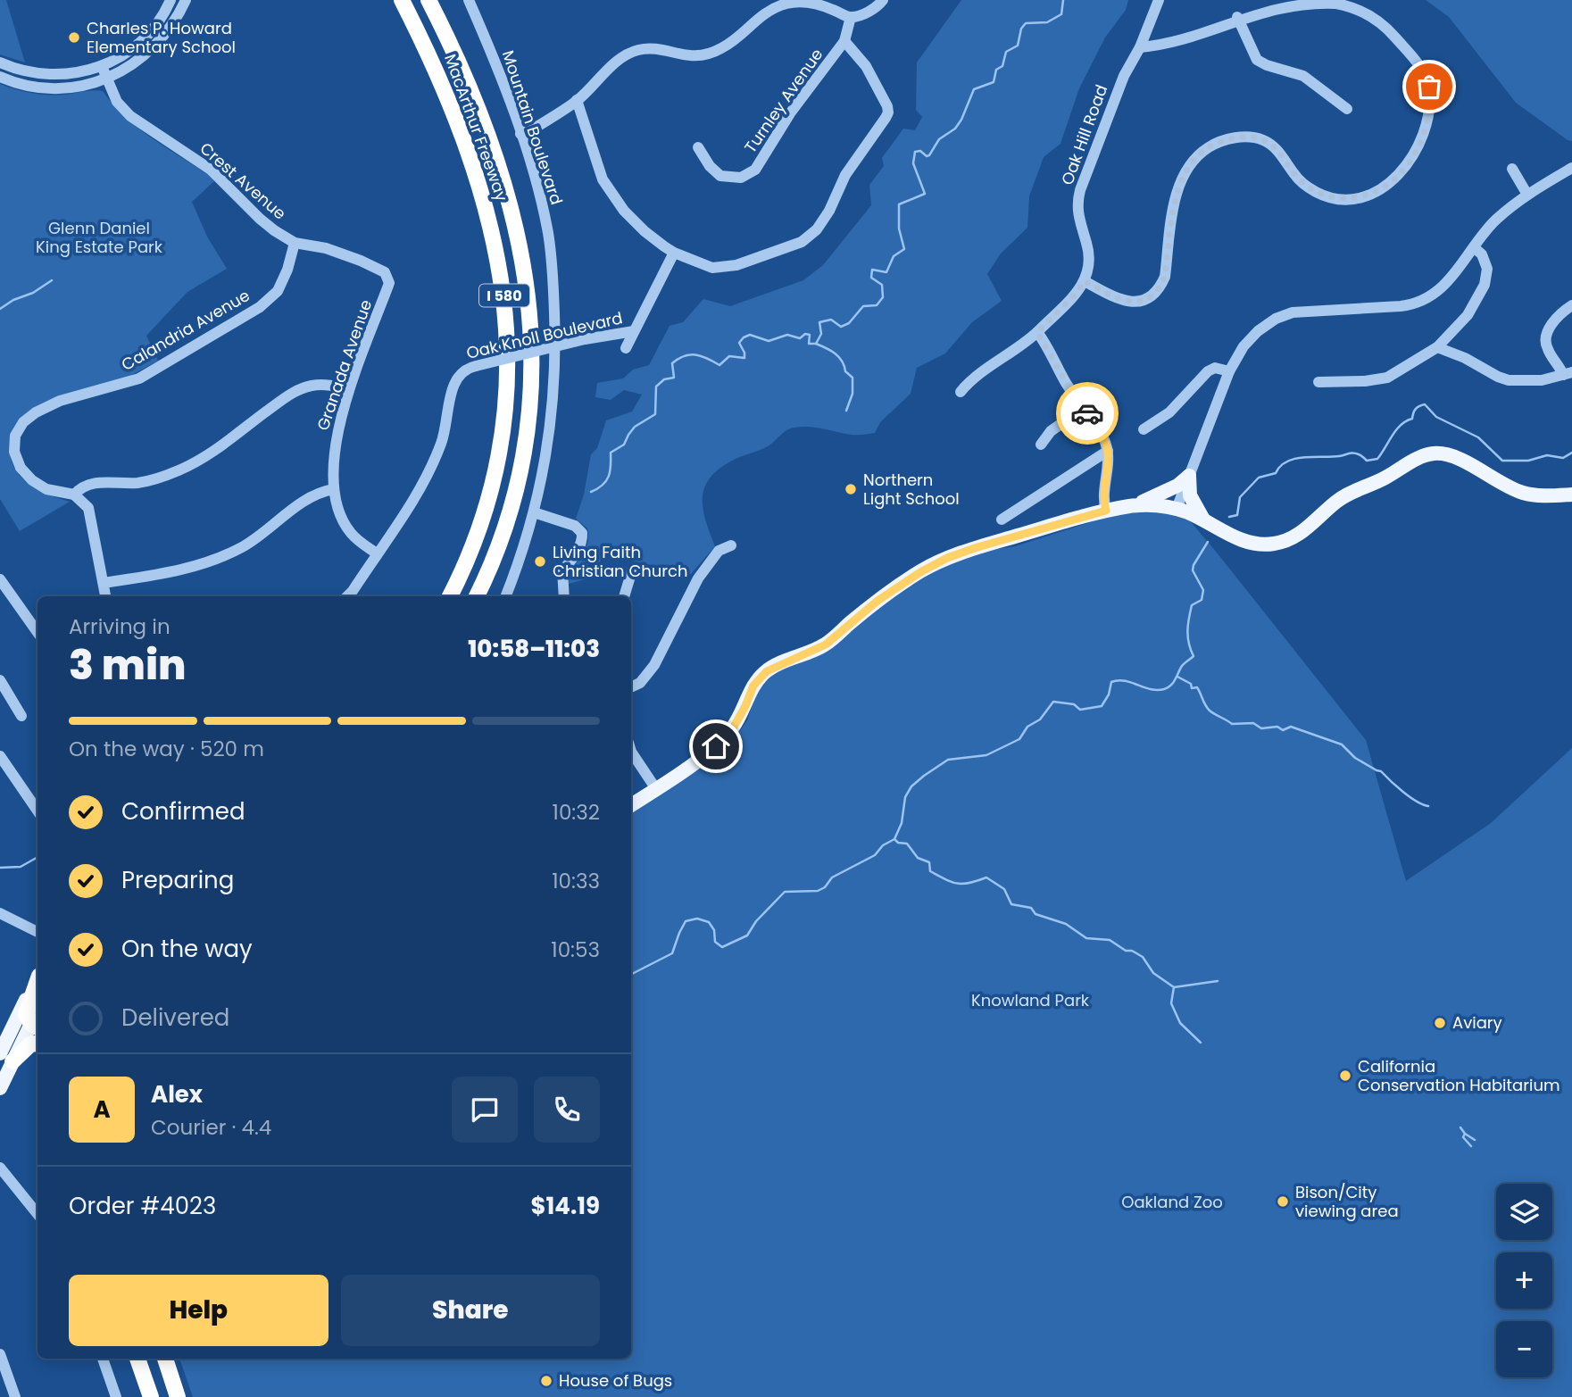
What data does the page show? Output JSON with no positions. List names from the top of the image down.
{
  "streets": {
    "highway": ["MacArthur Freeway", "I 580"],
    "street": [
      "Turnley Avenue",
      "Mountain Boulevard",
      "Oak Hill Road",
      "Crest Avenue",
      "Calandria Avenue",
      "Oak Knoll Boulevard",
      "Granada Avenue"
    ]
  },
  "crossings": [
    ["Crest Avenue", "Calandria Avenue"],
    ["Crest Avenue", "Granada Avenue"],
    ["Oak Knoll Boulevard", "Granada Avenue"]
  ],
  "parks": ["Glenn Daniel King Estate Park", "Knowland Park", "Oakland Zoo"],
  "places": [
    "Charles P. Howard Elementary School",
    "Northern Light School",
    "Living Faith Christian Church",
    "Aviary",
    "California Conservation Habitarium",
    "Bison/City viewing area",
    "House of Bugs"
  ],
  "page": {
    "heading": ["3 min", "Arriving in", "10:58–11:03"],
    "panel": [
      "Alex",
      "Courier · 4.4",
      "Order #4023",
      "$14.19"
    ],
    "bar": "On the way · 520 m",
    "list": [
      ["Confirmed", "10:32"],
      ["Preparing", "10:33"],
      ["On the way", "10:53"],
      "Delivered"
    ],
    "round": "A",
    "map_buttons": ["+", "−"],
    "buttons": ["Help", "Share"]
  }
}
